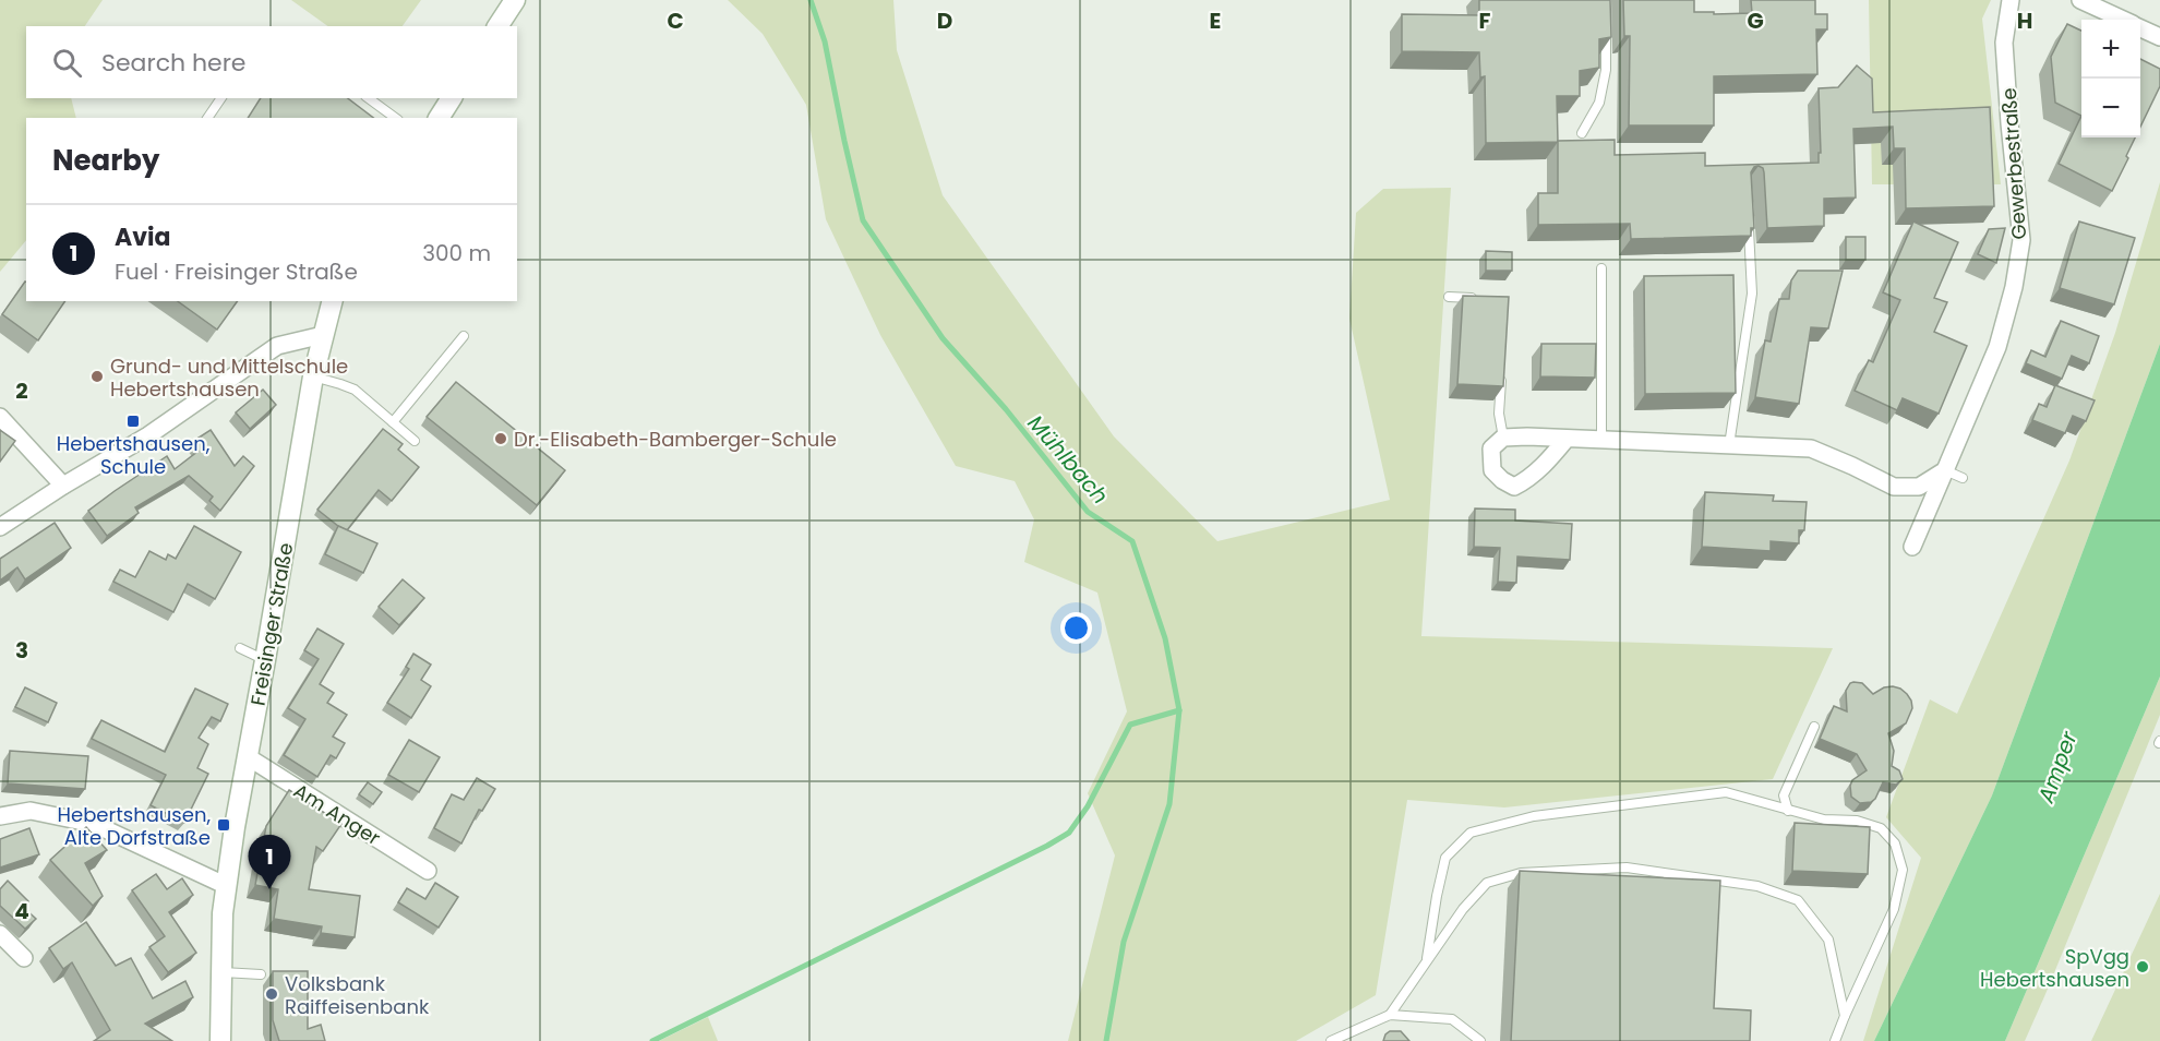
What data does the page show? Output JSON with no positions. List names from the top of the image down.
{
  "streets": {
    "main road": ["Freisinger Straße"],
    "street": ["Gewerbestraße", "Am Anger"]
  },
  "crossings": [
    ["Freisinger Straße", "Am Anger"]
  ],
  "water": ["Mühlbach", "Amper"],
  "places": {
    "other": [
      "Grund- und Mittelschule Hebertshausen",
      "Dr.-Elisabeth-Bamberger-Schule",
      "SpVgg Hebertshausen",
      "Volksbank Raiffeisenbank"
    ],
    "transit": ["Hebertshausen, Schule", "Hebertshausen, Alte Dorfstraße"]
  },
  "page": {
    "map_buttons": ["+", "−"],
    "search": "Search here",
    "heading": "Nearby",
    "list": [
      {
        "mark": "1",
        "name": "Avia",
        "note": "Fuel · Freisinger Straße",
        "value": "300 m"
      }
    ],
    "pins": "1"
  },
  "grid": {
    "columns": [
      "C",
      "D",
      "E",
      "F",
      "G",
      "H"
    ],
    "rows": ["2", "3", "4"]
  }
}
